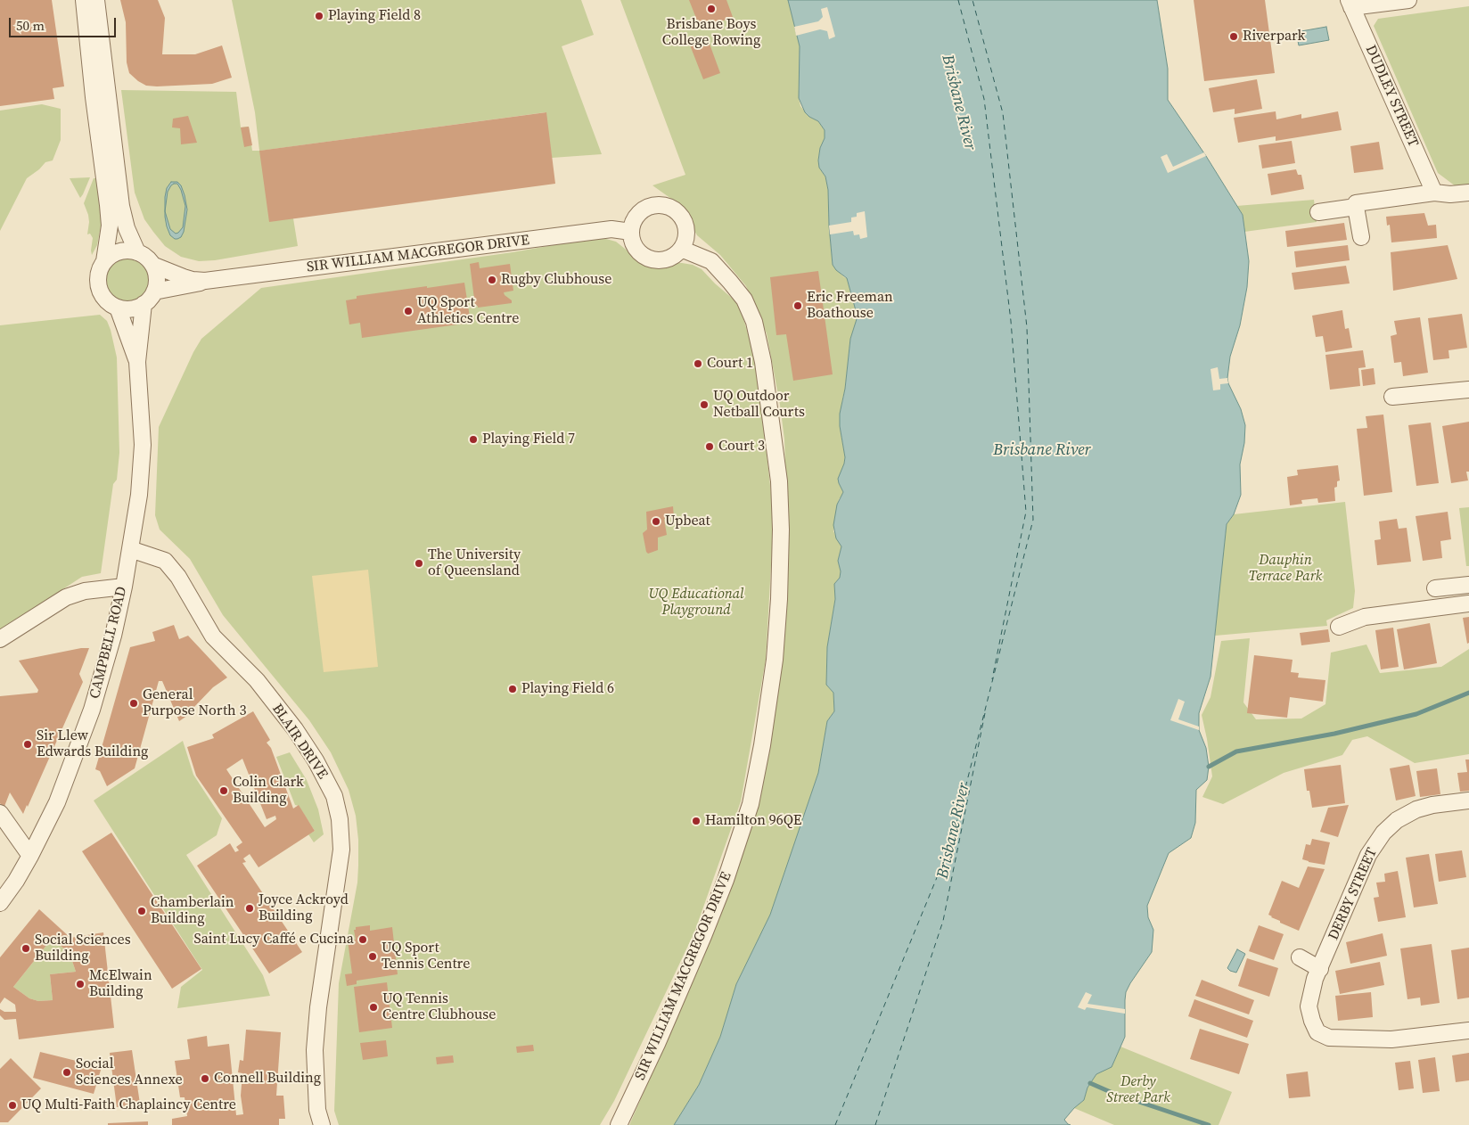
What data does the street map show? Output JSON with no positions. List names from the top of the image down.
{
  "streets": {
    "street": [
      "DUDLEY STREET",
      "SIR WILLIAM MACGREGOR DRIVE",
      "CAMPBELL ROAD",
      "BLAIR DRIVE",
      "DERBY STREET"
    ]
  },
  "crossings": [
    ["SIR WILLIAM MACGREGOR DRIVE", "CAMPBELL ROAD"],
    ["CAMPBELL ROAD", "BLAIR DRIVE"]
  ],
  "water": ["Brisbane River"],
  "parks": ["Dauphin Terrace Park", "UQ Educational Playground", "Derby Street Park"],
  "places": [
    "Brisbane Boys College Rowing",
    "Playing Field 8",
    "Riverpark",
    "Rugby Clubhouse",
    "Eric Freeman Boathouse",
    "UQ Sport Athletics Centre",
    "Court 1",
    "UQ Outdoor Netball Courts",
    "Playing Field 7",
    "Court 3",
    "Upbeat",
    "The University of Queensland",
    "Playing Field 6",
    "General Purpose North 3",
    "Sir Llew Edwards Building",
    "Colin Clark Building",
    "Hamilton 96QE",
    "Joyce Ackroyd Building",
    "Chamberlain Building",
    "Saint Lucy Caffé e Cucina",
    "Social Sciences Building",
    "UQ Sport Tennis Centre",
    "McElwain Building",
    "UQ Tennis Centre Clubhouse",
    "Social Sciences Annexe",
    "Connell Building",
    "UQ Multi-Faith Chaplaincy Centre"
  ],
  "scale_bar": "50 m"
}
